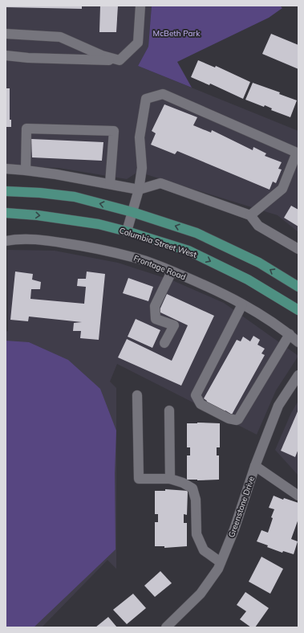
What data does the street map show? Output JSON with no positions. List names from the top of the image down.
{
  "streets": {
    "main road": ["Columbia Street West"],
    "street": ["Frontage Road", "Greenstone Drive"]
  },
  "parks": ["McBeth Park"]
}
